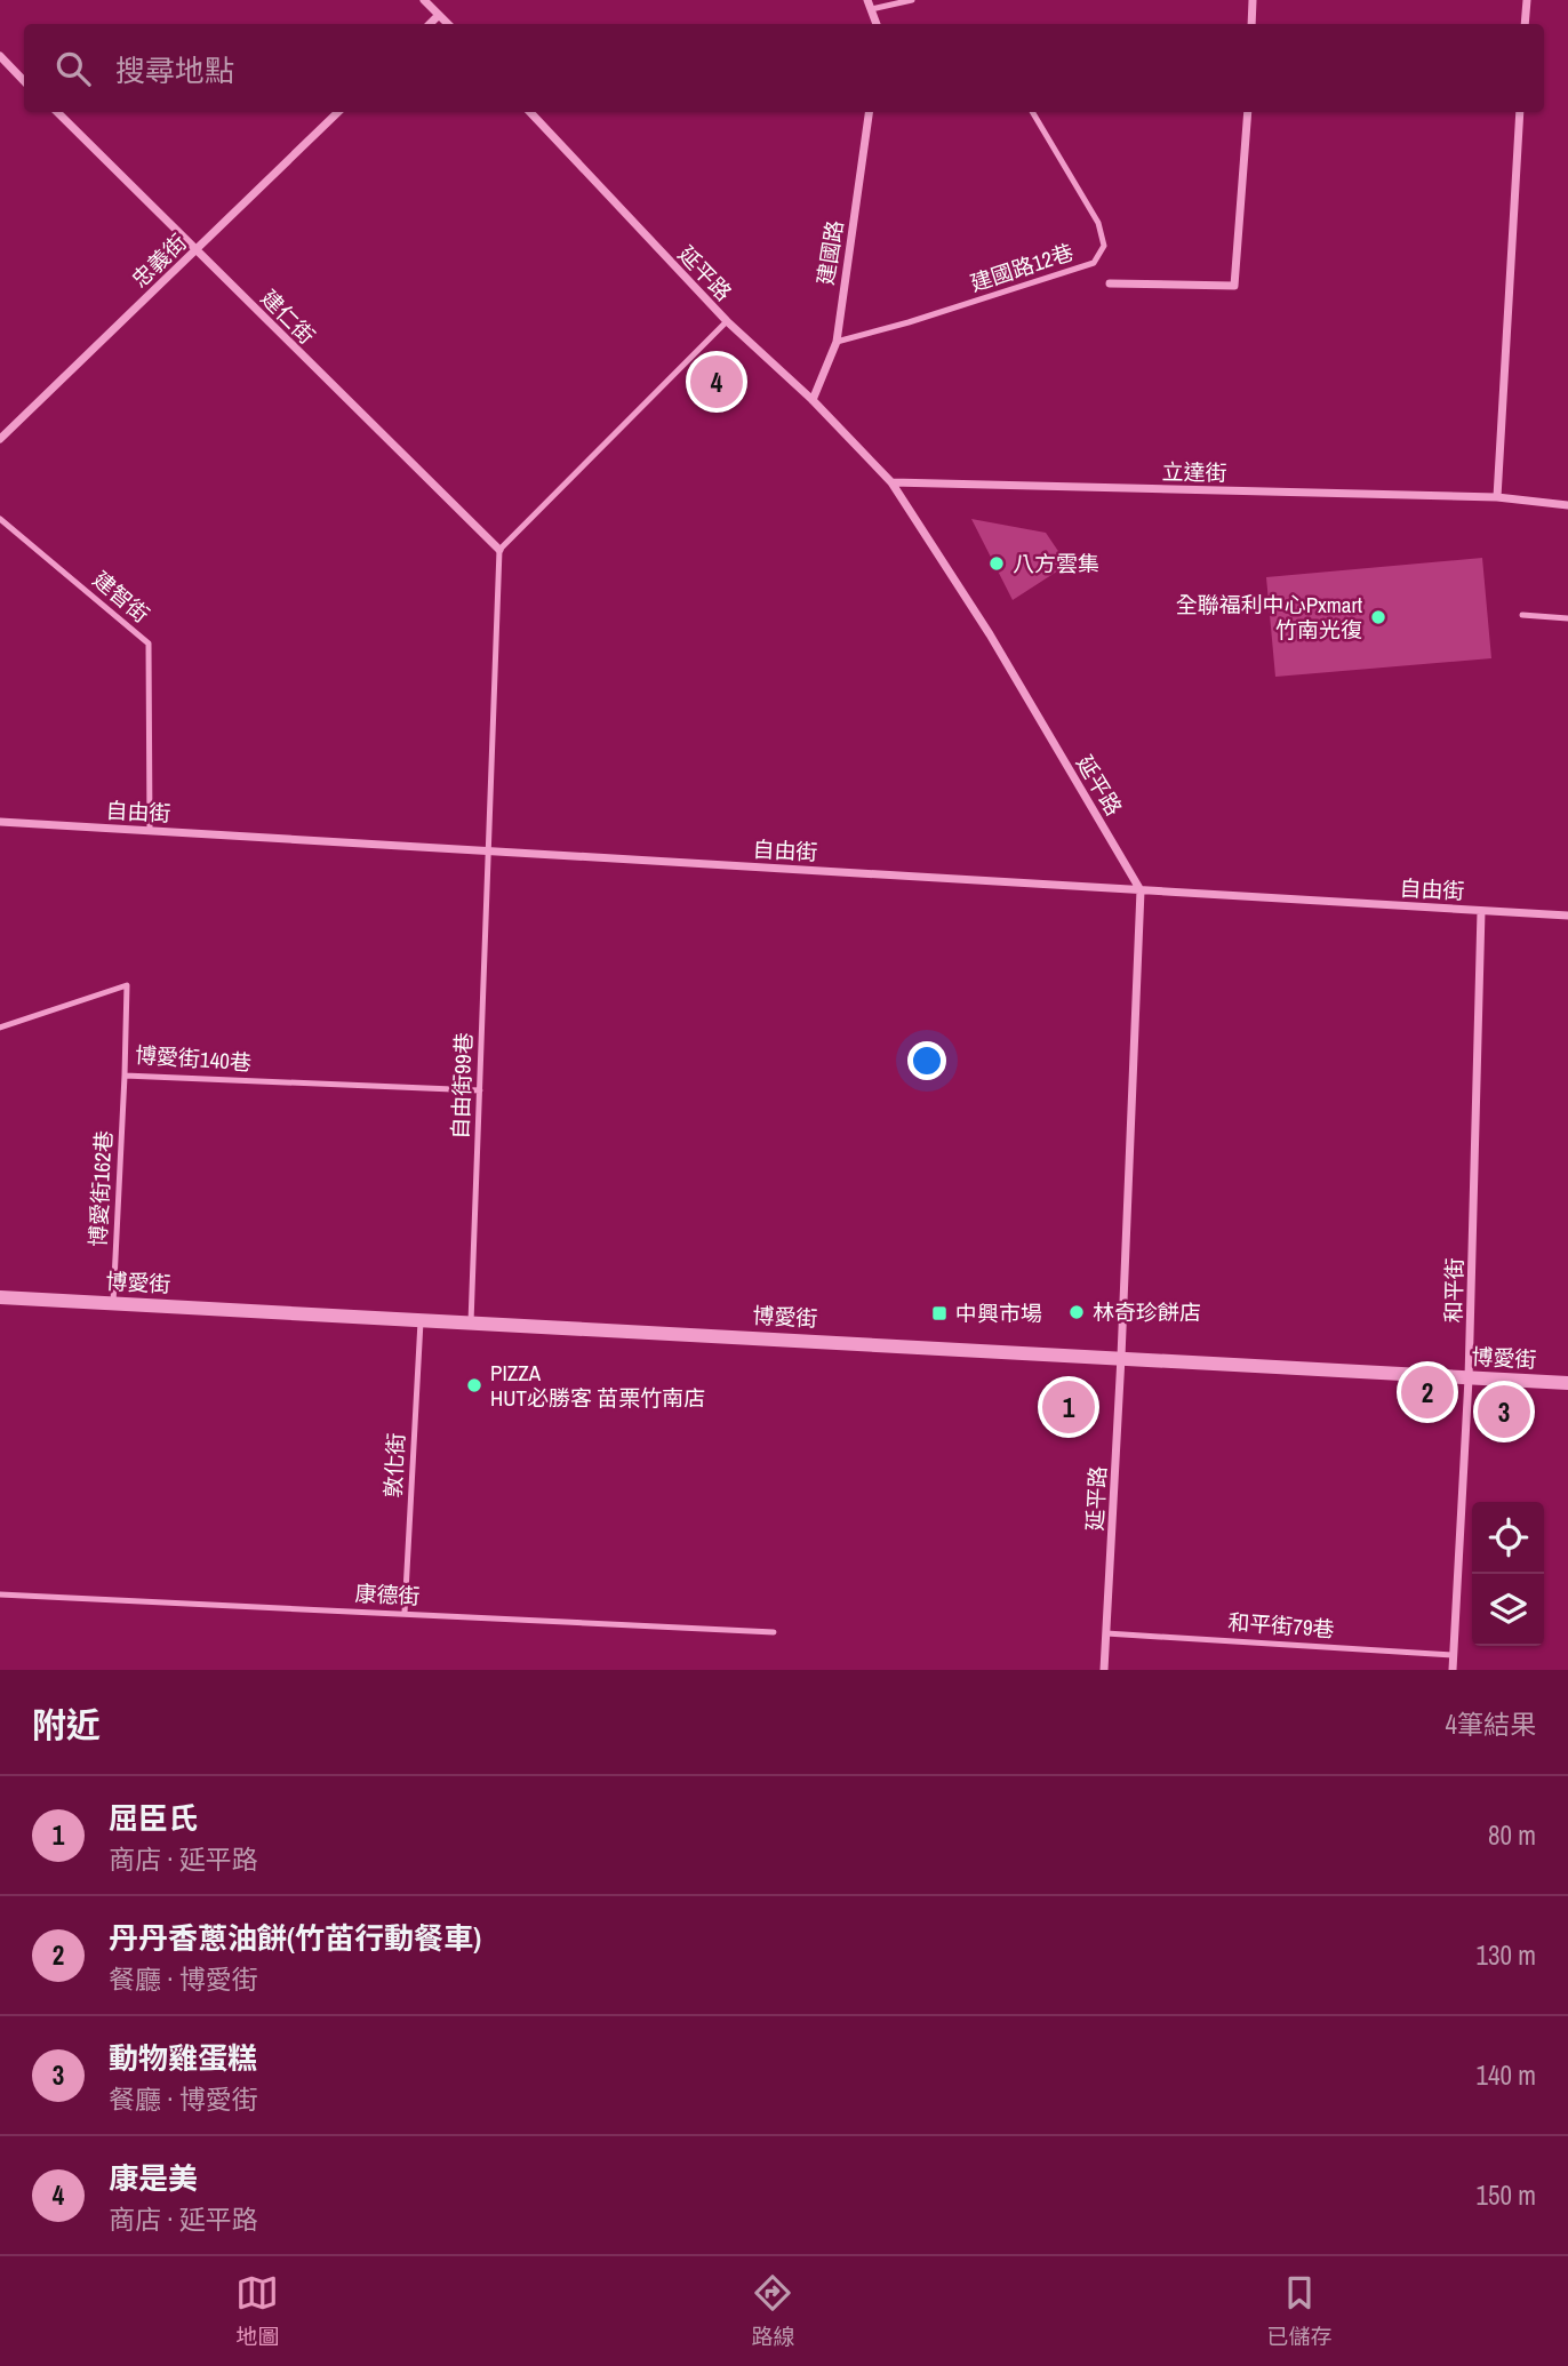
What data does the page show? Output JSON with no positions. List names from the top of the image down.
{
  "streets": {
    "street": [
      "建國路",
      "忠義街",
      "延平路",
      "建仁街",
      "立達街",
      "自由街",
      "博愛街",
      "和平街"
    ],
    "lane": [
      "建國路12巷",
      "建智街",
      "博愛街140巷",
      "自由街99巷",
      "博愛街162巷",
      "敦化街",
      "康德街",
      "和平街79巷"
    ]
  },
  "crossings": [
    ["建國路", "建國路12巷"],
    ["建國路", "延平路"],
    ["忠義街", "建仁街"],
    ["延平路", "立達街"],
    ["延平路", "自由街"],
    ["延平路", "博愛街"],
    ["延平路", "和平街79巷"],
    ["建智街", "自由街"],
    ["自由街", "自由街99巷"],
    ["自由街", "和平街"],
    ["博愛街140巷", "自由街99巷"],
    ["博愛街140巷", "博愛街162巷"],
    ["自由街99巷", "博愛街"],
    ["博愛街162巷", "博愛街"],
    ["博愛街", "和平街"],
    ["博愛街", "敦化街"],
    ["和平街", "和平街79巷"],
    ["敦化街", "康德街"]
  ],
  "places": {
    "other": [
      "八方雲集",
      "全聯福利中心Pxmart 竹南光復",
      "林奇珍餅店",
      "PIZZA HUT必勝客 苗栗竹南店"
    ],
    "transit": ["中興市場"]
  },
  "page": {
    "search": "搜尋地點",
    "pins": [
      "4",
      "2",
      "1",
      "3"
    ],
    "heading": ["附近", "4筆結果"],
    "list": [
      {
        "mark": "1",
        "name": "屈臣氏",
        "note": "商店 · 延平路",
        "value": "80 m"
      },
      {
        "mark": "2",
        "name": "丹丹香蔥油餅(竹苖行動餐車)",
        "note": "餐廳 · 博愛街",
        "value": "130 m"
      },
      {
        "mark": "3",
        "name": "動物雞蛋糕",
        "note": "餐廳 · 博愛街",
        "value": "140 m"
      },
      {
        "mark": "4",
        "name": "康是美",
        "note": "商店 · 延平路",
        "value": "150 m"
      }
    ],
    "nav": ["地圖", "路線", "已儲存"]
  }
}
